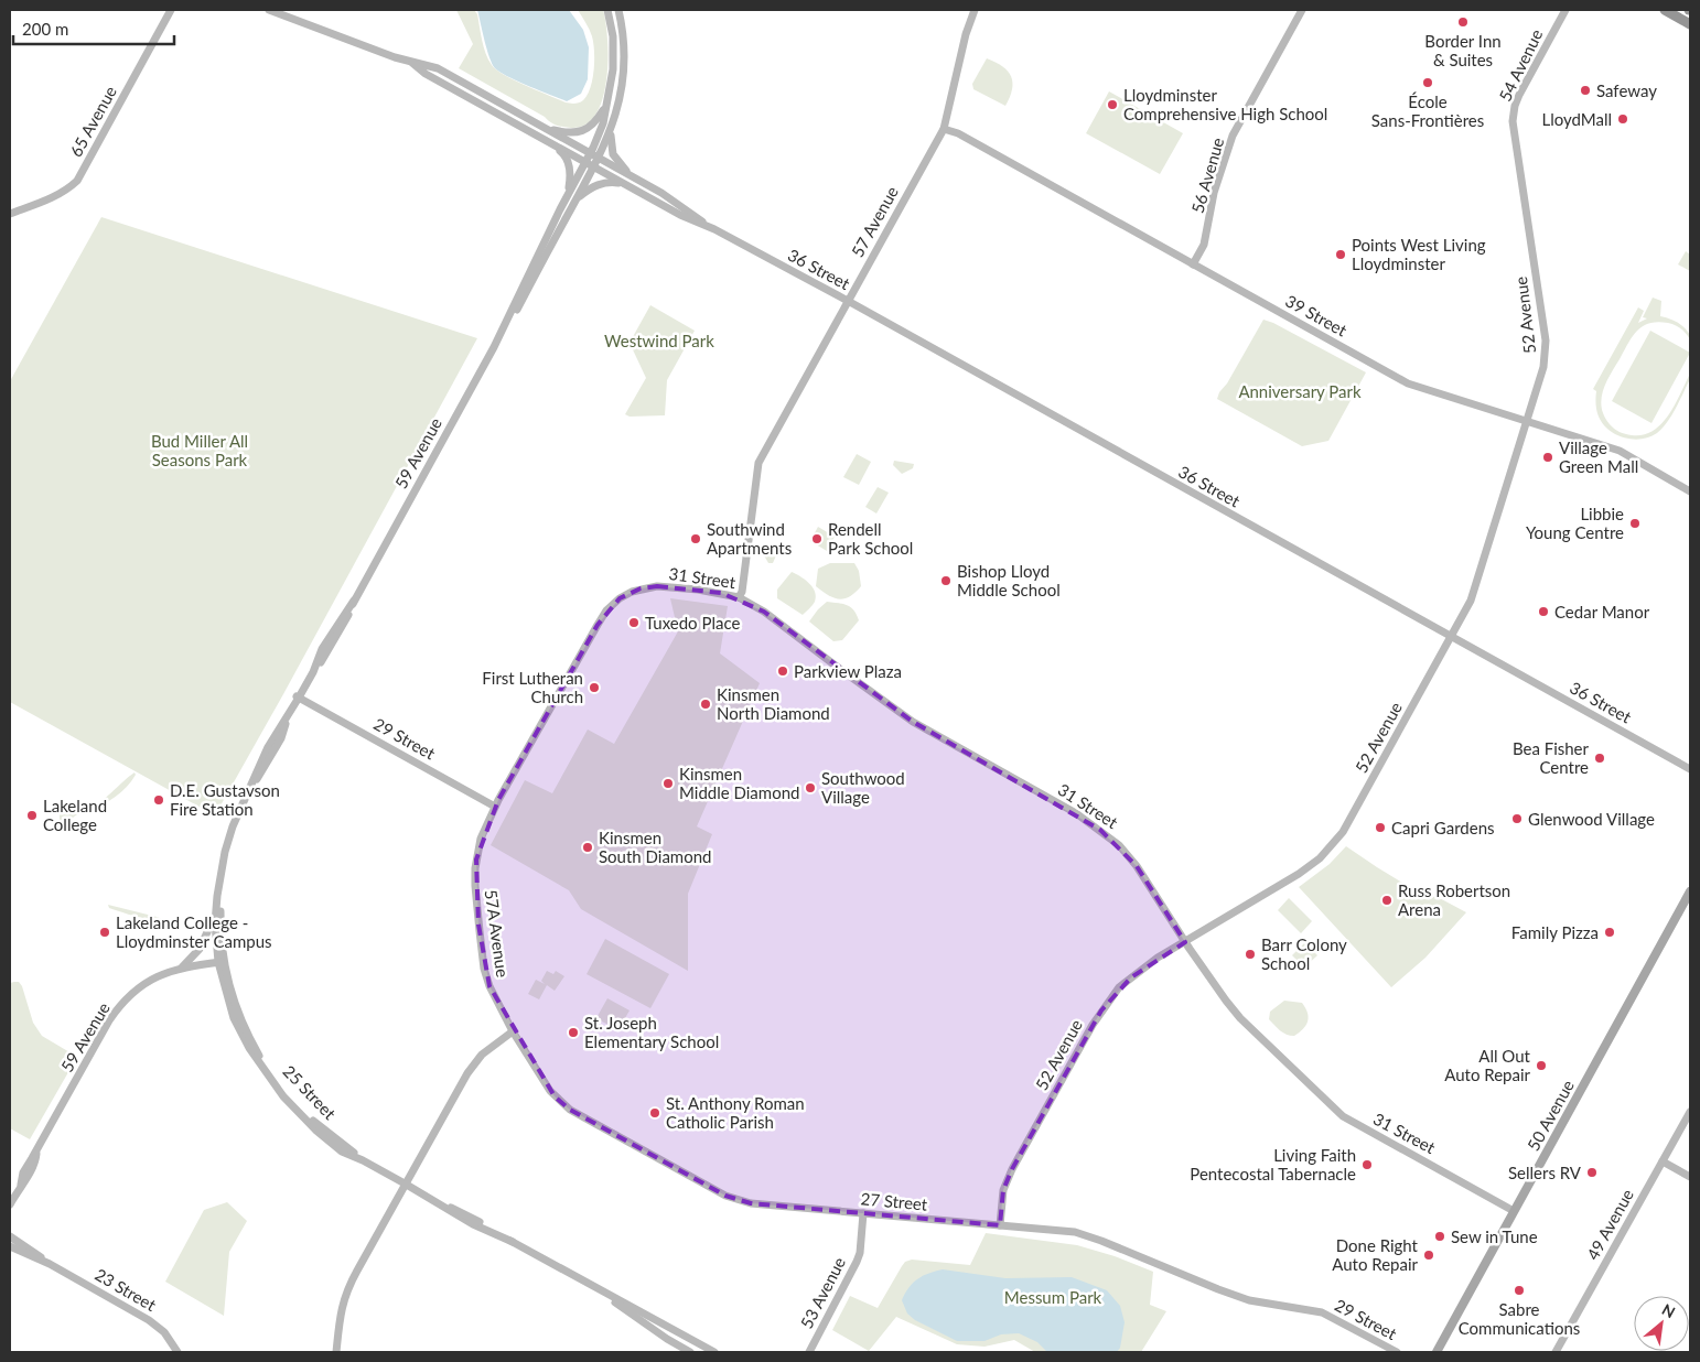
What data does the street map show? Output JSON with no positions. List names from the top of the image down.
{
  "streets": {
    "main road": ["50 Avenue"],
    "street": [
      "54 Avenue",
      "65 Avenue",
      "56 Avenue",
      "57 Avenue",
      "36 Street",
      "39 Street",
      "52 Avenue",
      "59 Avenue",
      "31 Street",
      "29 Street",
      "57A Avenue",
      "25 Street",
      "27 Street",
      "49 Avenue",
      "23 Street",
      "53 Avenue"
    ]
  },
  "crossings": [
    ["54 Avenue", "52 Avenue"],
    ["56 Avenue", "39 Street"],
    ["57 Avenue", "36 Street"],
    ["57 Avenue", "39 Street"],
    ["57 Avenue", "31 Street"],
    ["36 Street", "52 Avenue"],
    ["36 Street", "59 Avenue"],
    ["39 Street", "52 Avenue"],
    ["52 Avenue", "31 Street"],
    ["52 Avenue", "27 Street"],
    ["59 Avenue", "29 Street"],
    ["59 Avenue", "25 Street"],
    ["31 Street", "57A Avenue"],
    ["31 Street", "50 Avenue"],
    ["29 Street", "57A Avenue"],
    ["29 Street", "27 Street"],
    ["57A Avenue", "27 Street"],
    ["27 Street", "53 Avenue"]
  ],
  "parks": [
    "Westwind Park",
    "Anniversary Park",
    "Bud Miller All Seasons Park",
    "Messum Park"
  ],
  "places": [
    "Border Inn & Suites",
    "École Sans-Frontières",
    "Safeway",
    "Lloydminster Comprehensive High School",
    "LloydMall",
    "Points West Living Lloydminster",
    "Village Green Mall",
    "Libbie Young Centre",
    "Southwind Apartments",
    "Rendell Park School",
    "Bishop Lloyd Middle School",
    "Cedar Manor",
    "Tuxedo Place",
    "Parkview Plaza",
    "First Lutheran Church",
    "Kinsmen North Diamond",
    "Bea Fisher Centre",
    "Kinsmen Middle Diamond",
    "Southwood Village",
    "D.E. Gustavson Fire Station",
    "Lakeland College",
    "Glenwood Village",
    "Capri Gardens",
    "Kinsmen South Diamond",
    "Russ Robertson Arena",
    "Lakeland College - Lloydminster Campus",
    "Family Pizza",
    "Barr Colony School",
    "St. Joseph Elementary School",
    "All Out Auto Repair",
    "St. Anthony Roman Catholic Parish",
    "Living Faith Pentecostal Tabernacle",
    "Sellers RV",
    "Sew in Tune",
    "Done Right Auto Repair",
    "Sabre Communications"
  ],
  "scale_bar": "200 m",
  "north": "top right"
}
